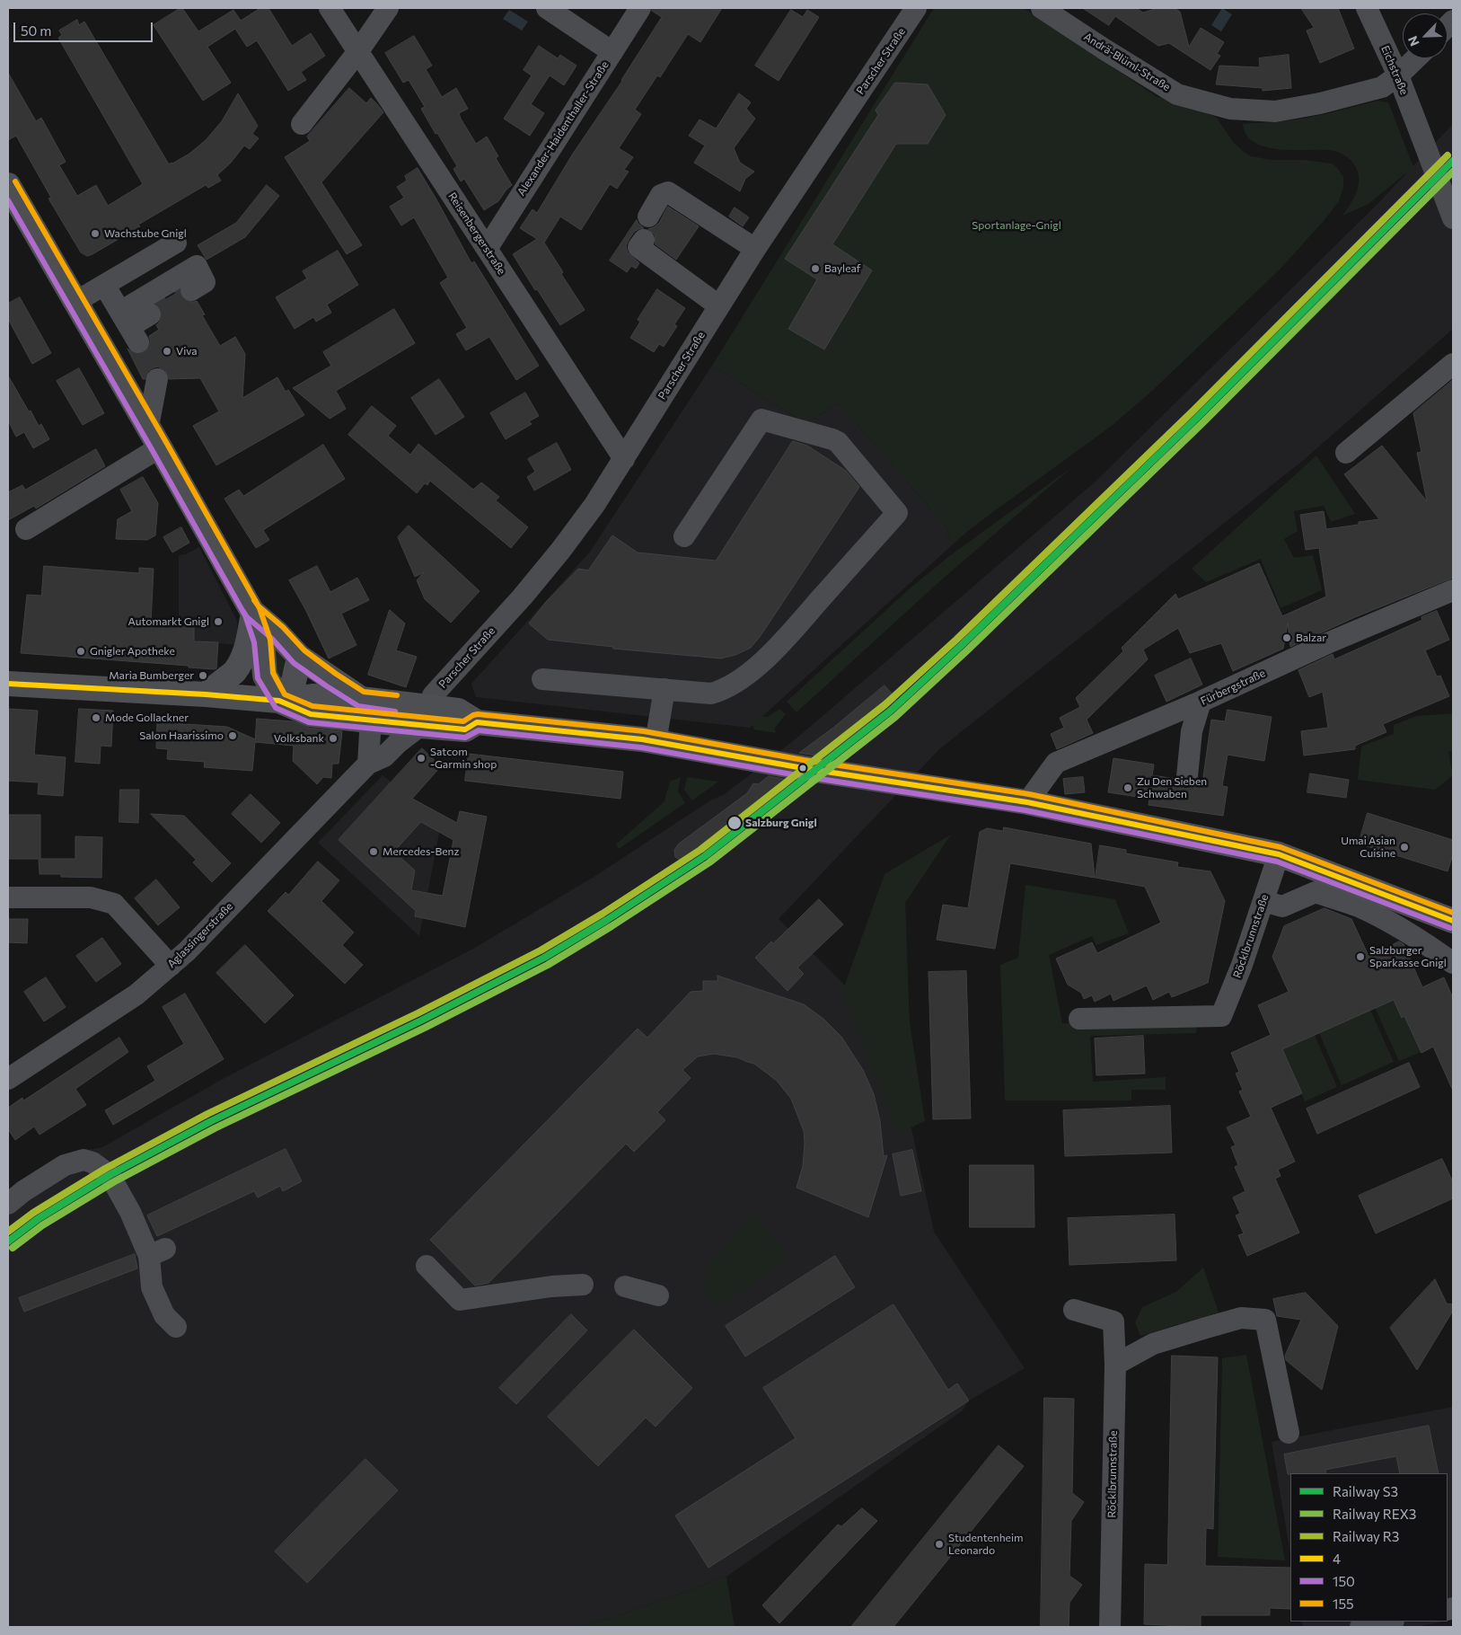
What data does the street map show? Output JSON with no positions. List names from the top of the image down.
{
  "streets": {
    "street": [
      "Parscher Straße",
      "Andrä-Blüml-Straße",
      "Eichstraße",
      "Alexander-Haidenthaller-Straße",
      "Reisenbergerstraße",
      "Fürbergstraße",
      "Aglassingerstraße",
      "Röcklbrunnstraße"
    ]
  },
  "crossings": [
    ["Parscher Straße", "Reisenbergerstraße"],
    ["Parscher Straße", "Aglassingerstraße"],
    ["Andrä-Blüml-Straße", "Eichstraße"],
    ["Alexander-Haidenthaller-Straße", "Reisenbergerstraße"]
  ],
  "parks": ["Sportanlage-Gnigl"],
  "places": [
    "Wachstube Gnigl",
    "Bayleaf",
    "Viva",
    "Automarkt Gnigl",
    "Balzar",
    "Gnigler Apotheke",
    "Maria Bumberger",
    "Mode Gollackner",
    "Salon Haarissimo",
    "Volksbank",
    "Satcom -Garmin shop",
    "Zu Den Sieben Schwaben",
    "Salzburg Gnigl",
    "Umai Asian Cuisine",
    "Mercedes-Benz",
    "Salzburger Sparkasse Gnigl",
    "Studentenheim Leonardo"
  ],
  "lines": [
    "rail line R3",
    "rail line S3",
    "rail line REX3",
    "transit line 155",
    "transit line 150",
    "transit line 4"
  ],
  "legend": [
    "Railway S3",
    "Railway REX3",
    "Railway R3",
    "4",
    "150",
    "155"
  ],
  "scale_bar": "50 m",
  "north": "bottom left"
}
